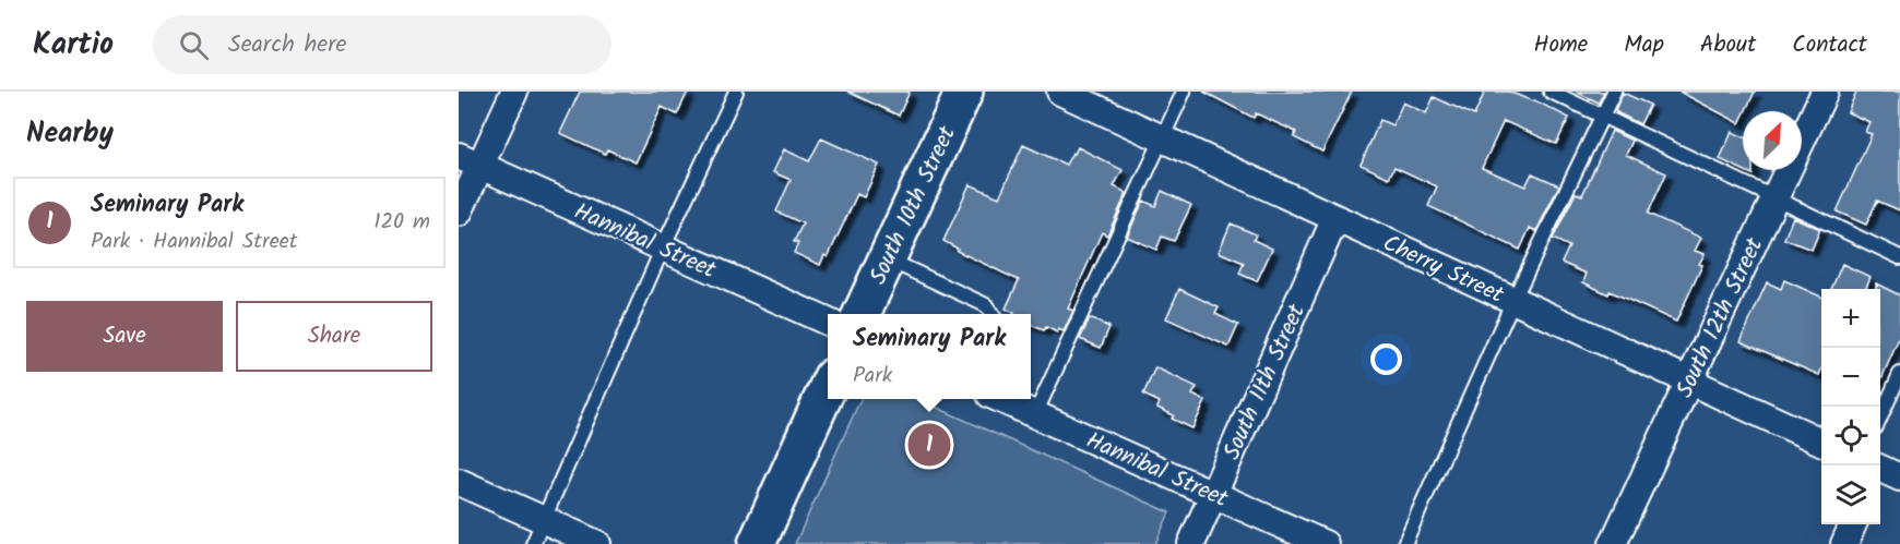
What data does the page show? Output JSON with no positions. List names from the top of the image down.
{
  "streets": {
    "main road": ["South 10th Street"],
    "street": [
      "Hannibal Street",
      "Cherry Street",
      "South 12th Street",
      "South 11th Street"
    ]
  },
  "crossings": [
    ["Hannibal Street", "South 11th Street"],
    ["Cherry Street", "South 12th Street"],
    ["Cherry Street", "South 11th Street"]
  ],
  "north": "top right",
  "page": {
    "header": "Kartio",
    "search": "Search here",
    "nav": [
      "Home",
      "Map",
      "About",
      "Contact"
    ],
    "heading": "Nearby",
    "list": [
      {
        "mark": "1",
        "name": "Seminary Park",
        "note": "Park · Hannibal Street",
        "value": "120 m"
      }
    ],
    "buttons": ["Save", "Share"],
    "map_buttons": ["+", "−"],
    "popup": ["Seminary Park", "Park"],
    "pins": "1"
  }
}
